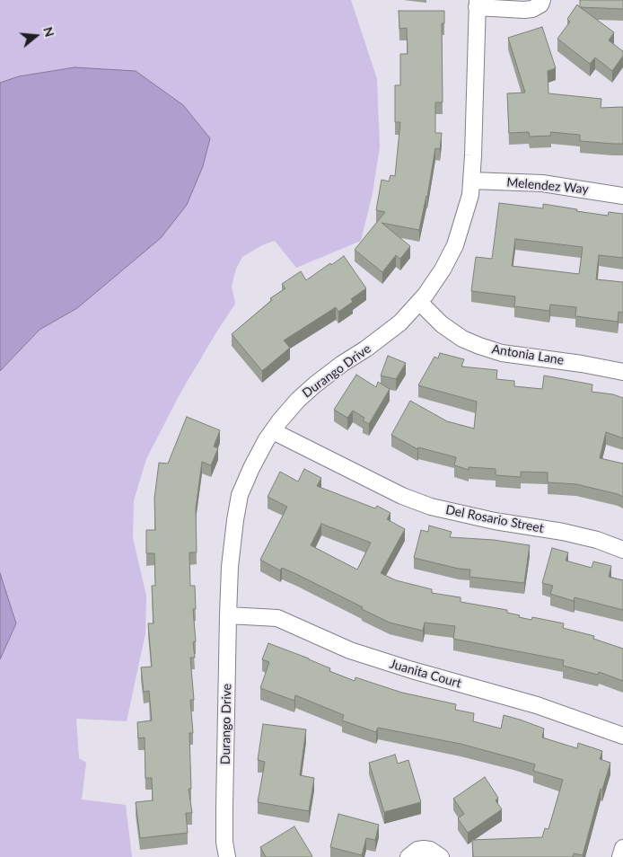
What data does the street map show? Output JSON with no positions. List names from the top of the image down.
{
  "streets": {
    "street": [
      "Melendez Way",
      "Antonia Lane",
      "Durango Drive",
      "Del Rosario Street",
      "Juanita Court"
    ]
  },
  "crossings": [
    ["Melendez Way", "Durango Drive"],
    ["Antonia Lane", "Durango Drive"],
    ["Durango Drive", "Del Rosario Street"],
    ["Durango Drive", "Juanita Court"]
  ],
  "north": "right"
}
